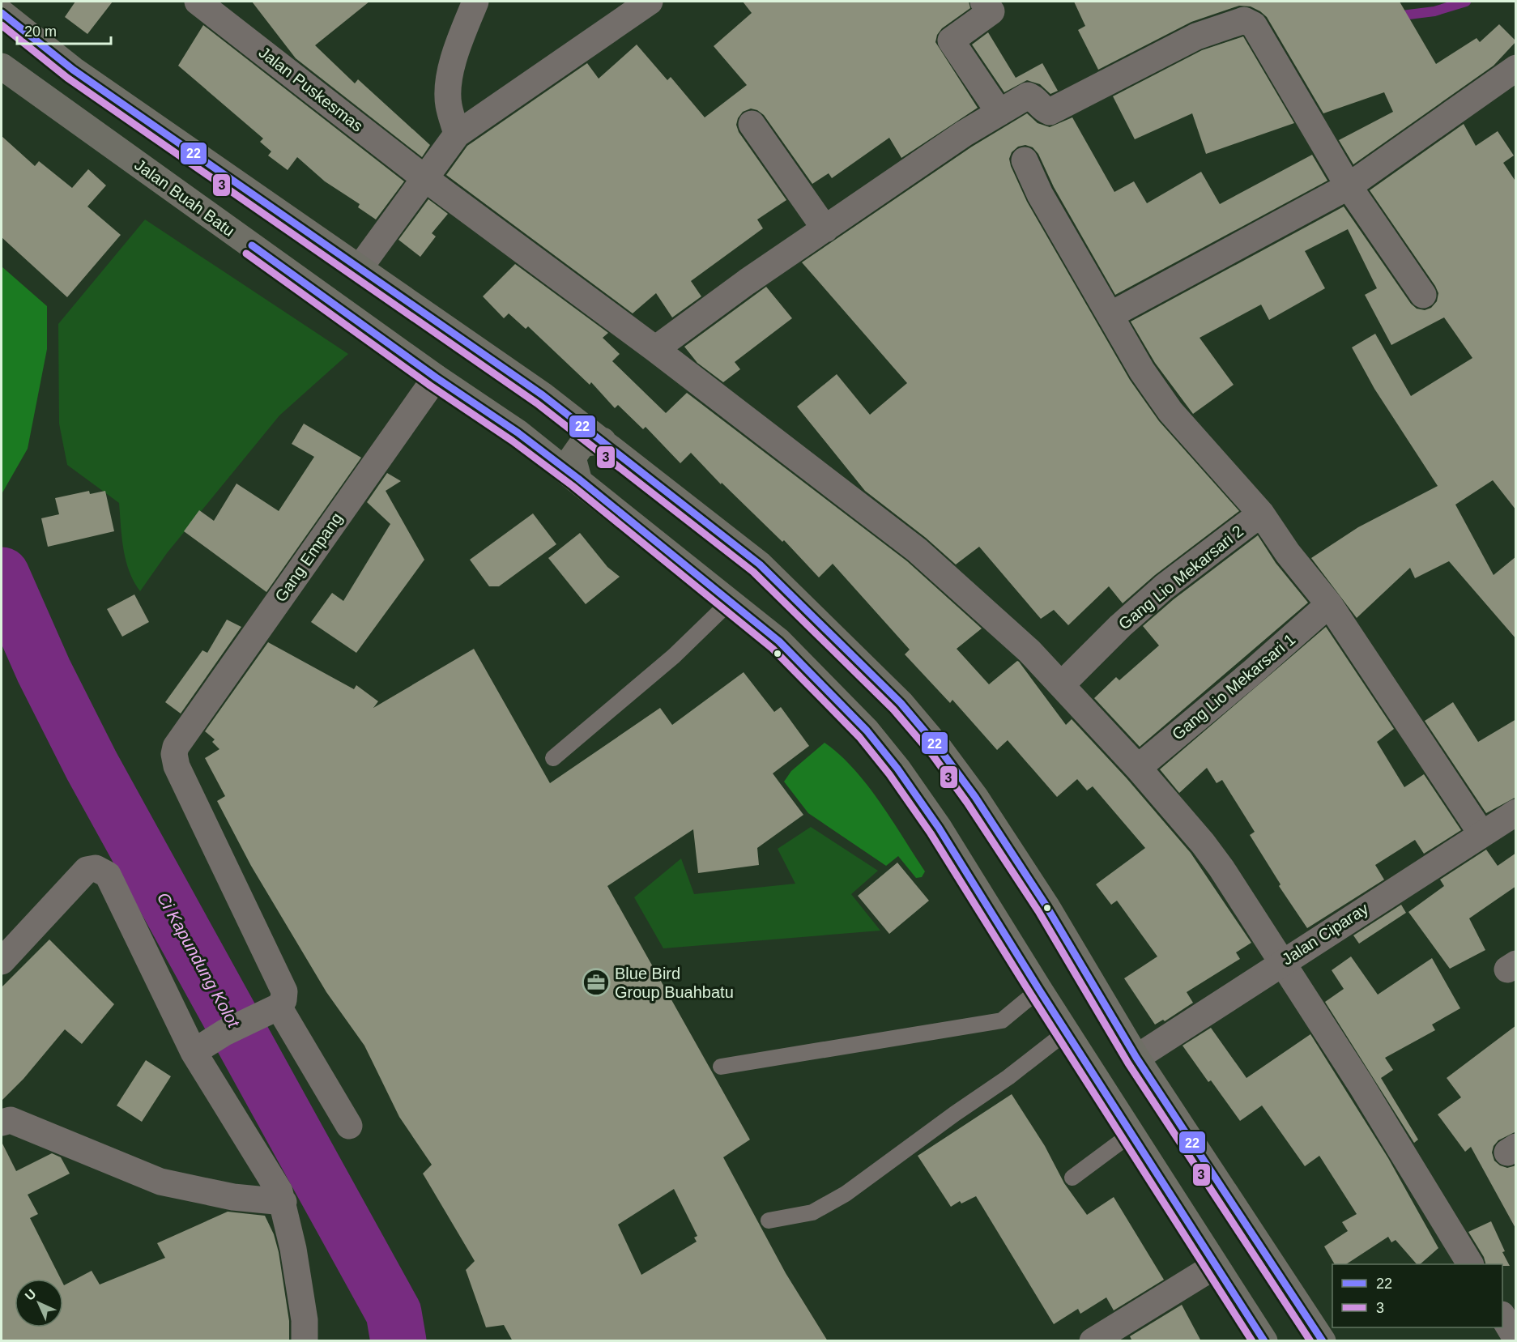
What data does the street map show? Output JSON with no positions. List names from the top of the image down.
{
  "streets": {
    "main road": ["Jalan Buah Batu"],
    "street": [
      "Jalan Puskesmas",
      "Gang Empang",
      "Gang Lio Mekarsari 2",
      "Gang Lio Mekarsari 1",
      "Jalan Ciparay"
    ]
  },
  "crossings": [
    ["Jalan Puskesmas", "Gang Lio Mekarsari 2"],
    ["Jalan Puskesmas", "Gang Lio Mekarsari 1"],
    ["Jalan Puskesmas", "Jalan Ciparay"],
    ["Jalan Buah Batu", "Gang Empang"]
  ],
  "water": ["Ci Kapundung Kolot"],
  "places": {
    "office": ["Blue Bird Group Buahbatu"]
  },
  "lines": ["transit line 22", "transit line 3"],
  "legend": ["22", "3"],
  "scale_bar": "20 m",
  "north": "top left"
}
